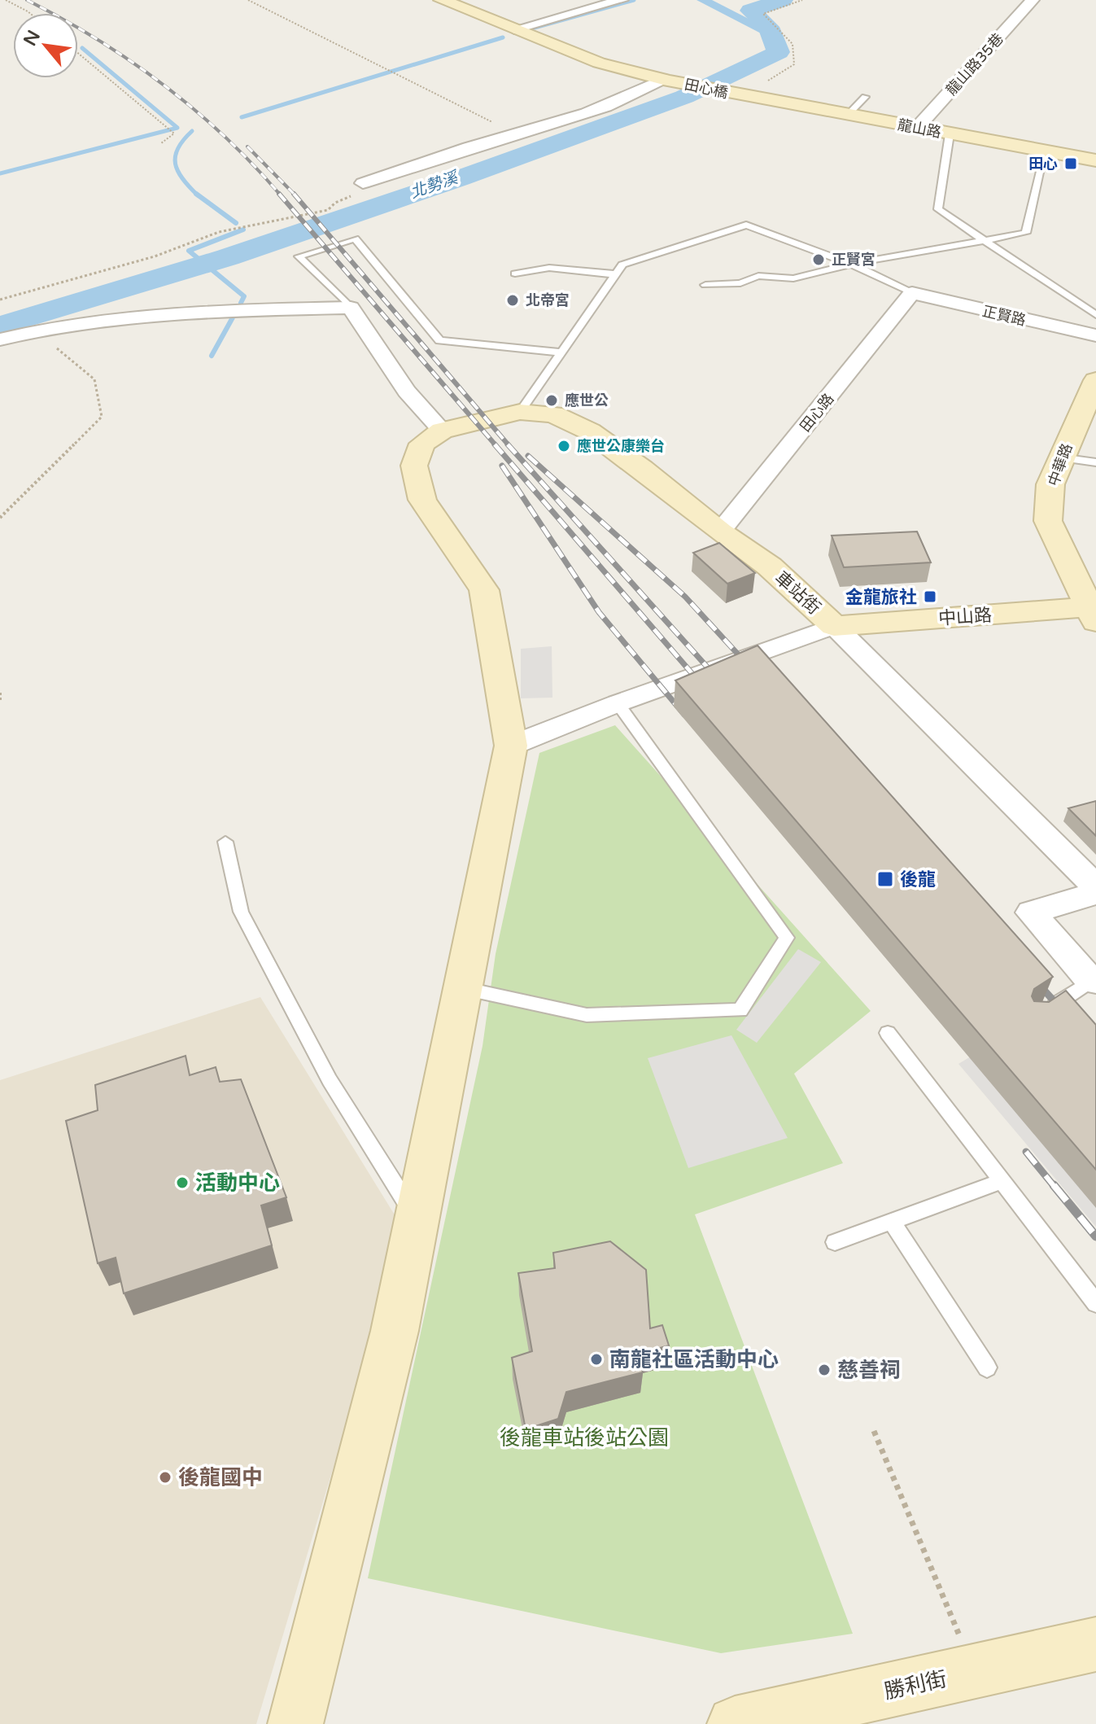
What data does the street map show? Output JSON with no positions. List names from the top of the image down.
{
  "streets": {
    "street": [
      "龍山路35巷",
      "田心橋",
      "龍山路",
      "正賢路",
      "田心路",
      "中華路",
      "車站街",
      "中山路",
      "勝利街"
    ]
  },
  "crossings": [
    ["龍山路35巷", "龍山路"],
    ["田心橋", "龍山路"],
    ["正賢路", "田心路"],
    ["田心路", "車站街"],
    ["中華路", "中山路"],
    ["車站街", "中山路"]
  ],
  "water": ["北勢溪"],
  "parks": ["後龍車站後站公園"],
  "places": {
    "transit": ["田心", "金龍旅社", "後龍"],
    "other": [
      "正賢宮",
      "北帝宮",
      "應世公",
      "應世公康樂台",
      "活動中心",
      "南龍社區活動中心",
      "慈善祠",
      "後龍國中"
    ]
  },
  "north": "top left"
}
